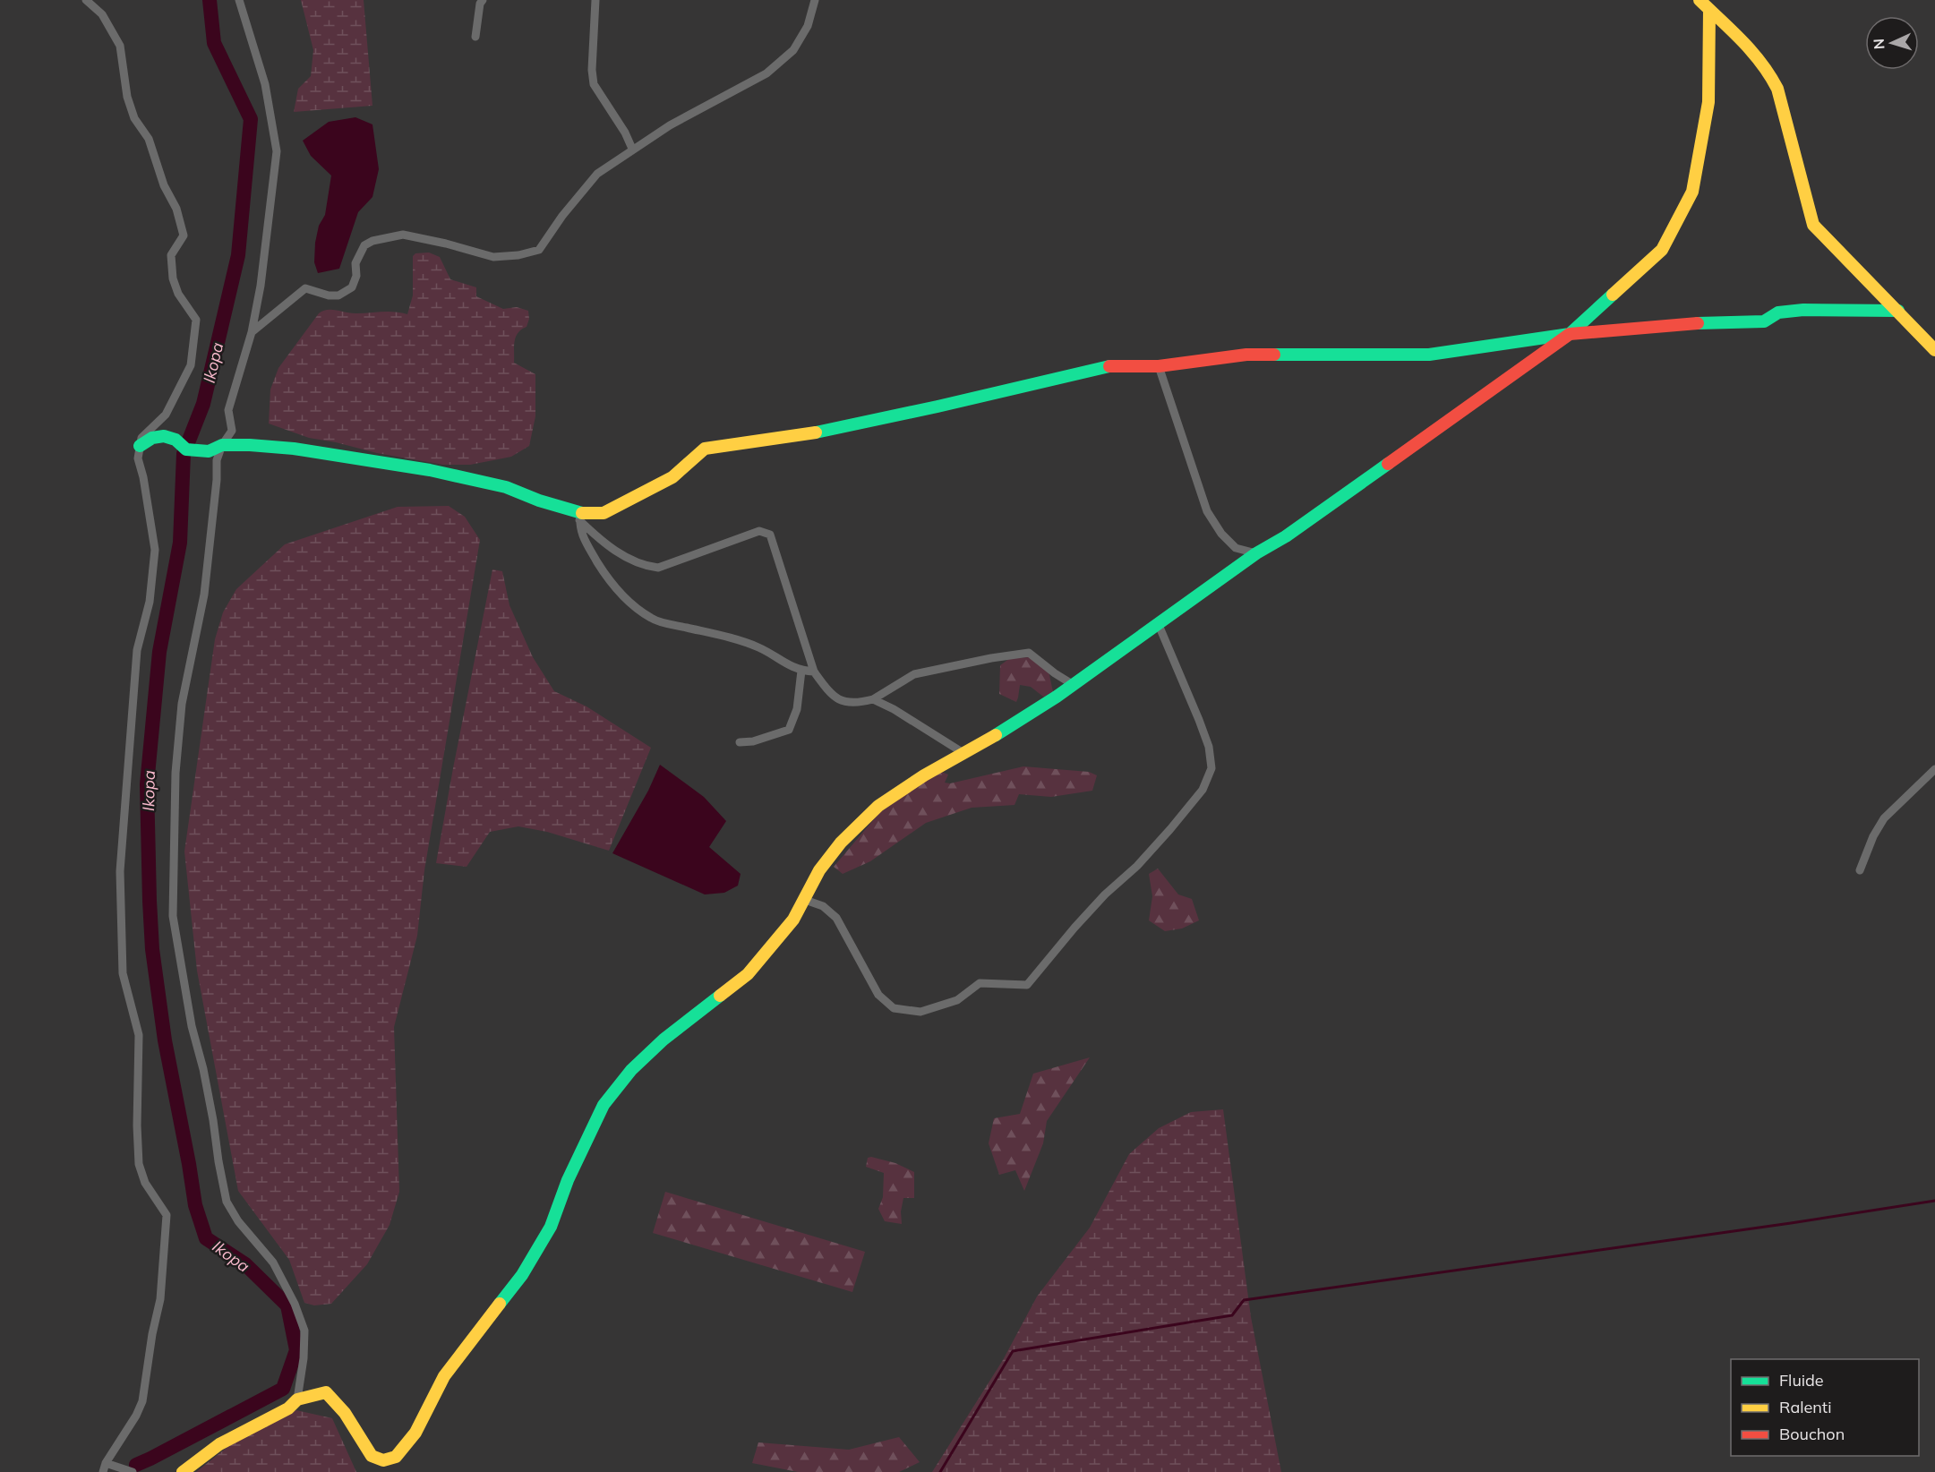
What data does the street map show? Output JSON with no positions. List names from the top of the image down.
{
  "water": ["Ikopa"],
  "legend": ["Fluide", "Ralenti", "Bouchon"],
  "north": "left"
}
